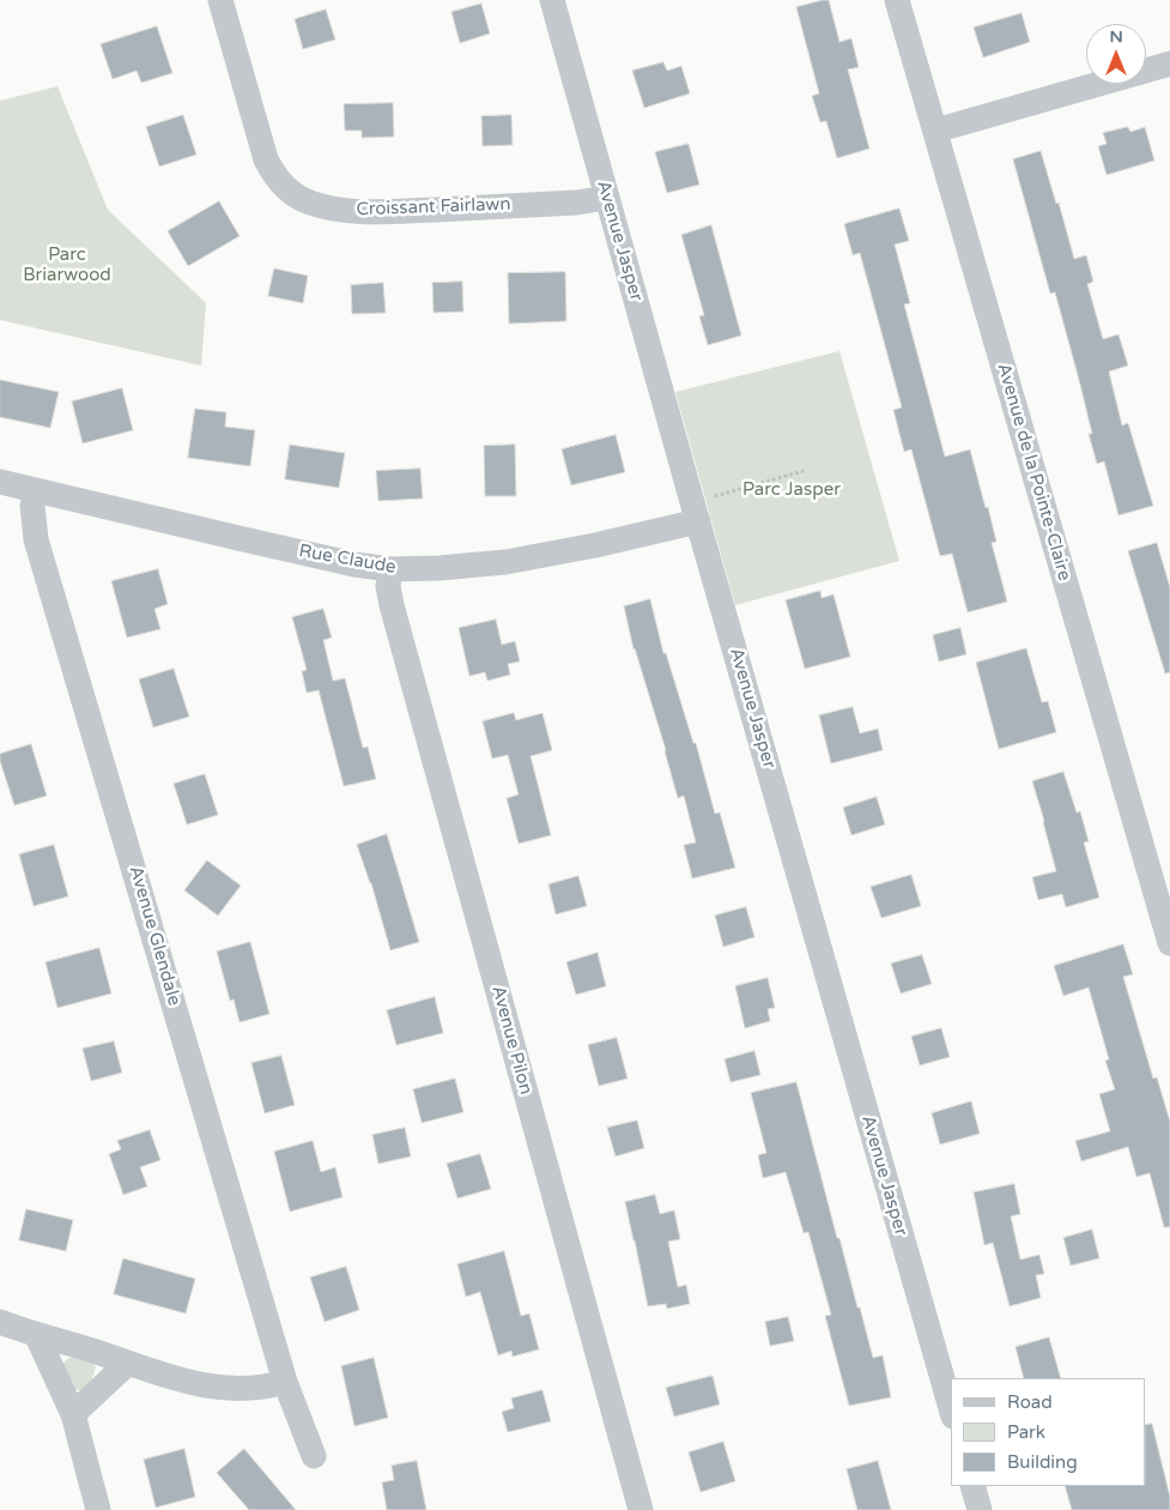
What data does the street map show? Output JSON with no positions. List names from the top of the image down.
{
  "streets": {
    "street": [
      "Croissant Fairlawn",
      "Avenue Jasper",
      "Avenue de la Pointe-Claire",
      "Rue Claude",
      "Avenue Glendale",
      "Avenue Pilon"
    ]
  },
  "crossings": [
    ["Croissant Fairlawn", "Avenue Jasper"],
    ["Avenue Jasper", "Rue Claude"],
    ["Rue Claude", "Avenue Glendale"],
    ["Rue Claude", "Avenue Pilon"]
  ],
  "parks": ["Parc Briarwood", "Parc Jasper"],
  "legend": ["Road", "Park", "Building"],
  "north": "top"
}
